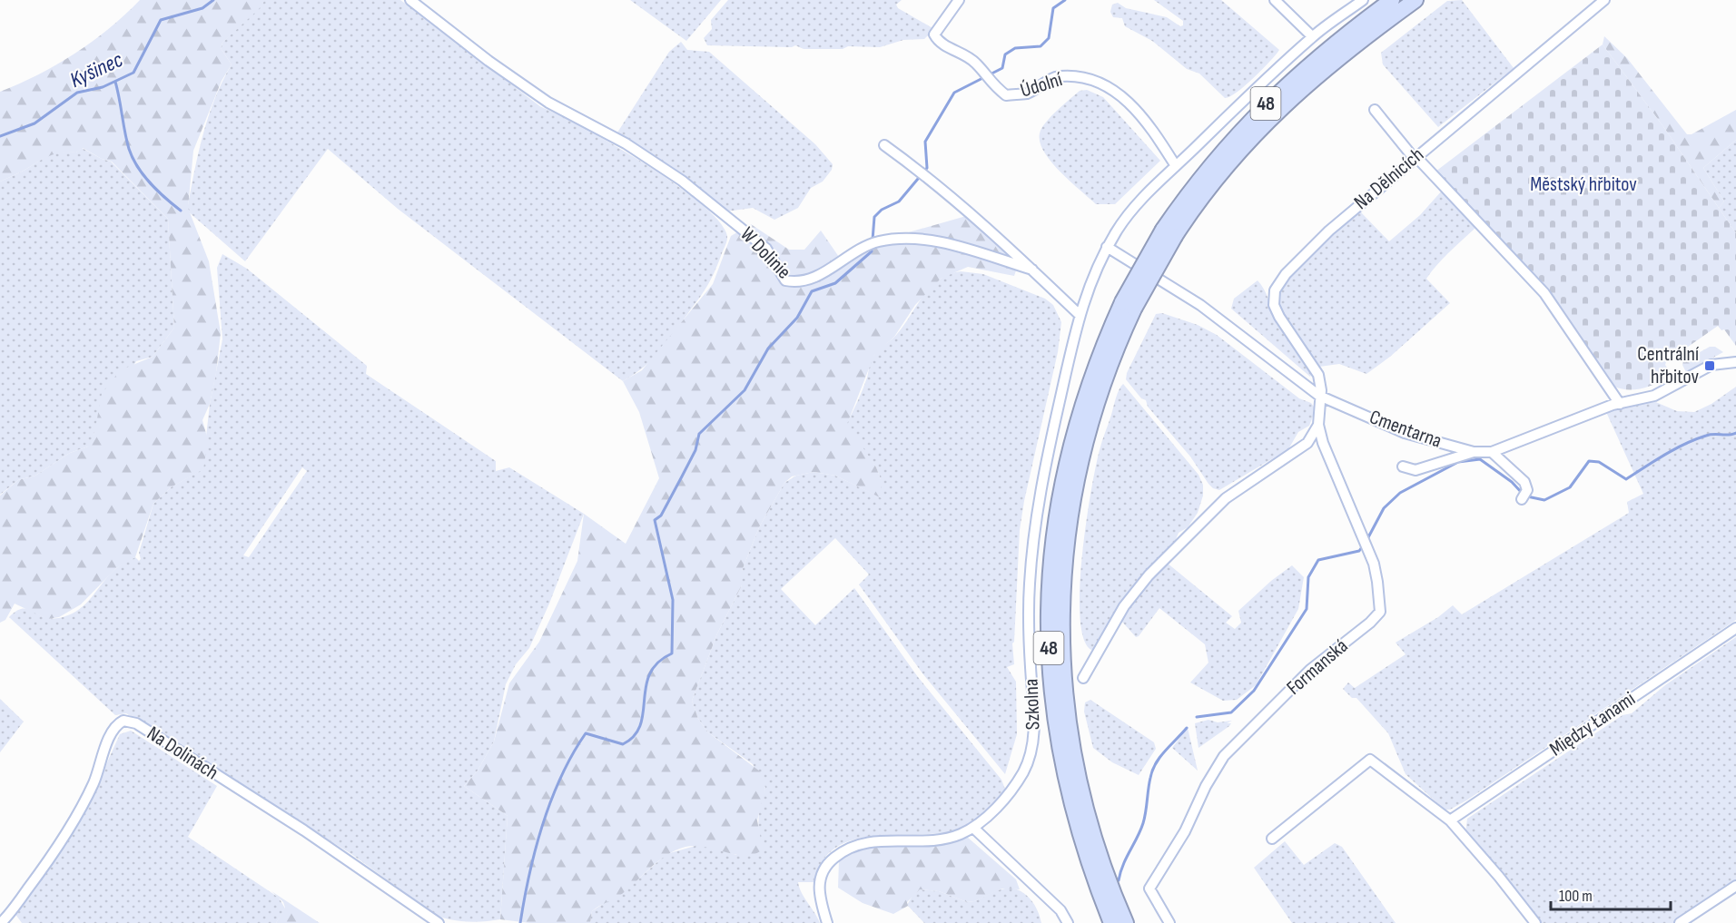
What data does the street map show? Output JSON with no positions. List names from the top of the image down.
{
  "streets": {
    "highway": ["48"],
    "street": [
      "Údolní",
      "Na Dělnicích",
      "W Dolinie",
      "Cmentarna",
      "Formanská",
      "Szkolna",
      "Między Łanami",
      "Na Dolinách"
    ]
  },
  "crossings": [
    ["Údolní", "Szkolna"],
    ["Na Dělnicích", "Cmentarna"],
    ["Cmentarna", "Szkolna"]
  ],
  "water": ["Kyšinec"],
  "parks": ["Městský hřbitov"],
  "places": {
    "transit": ["Centrální hřbitov"]
  },
  "scale_bar": "100 m"
}
